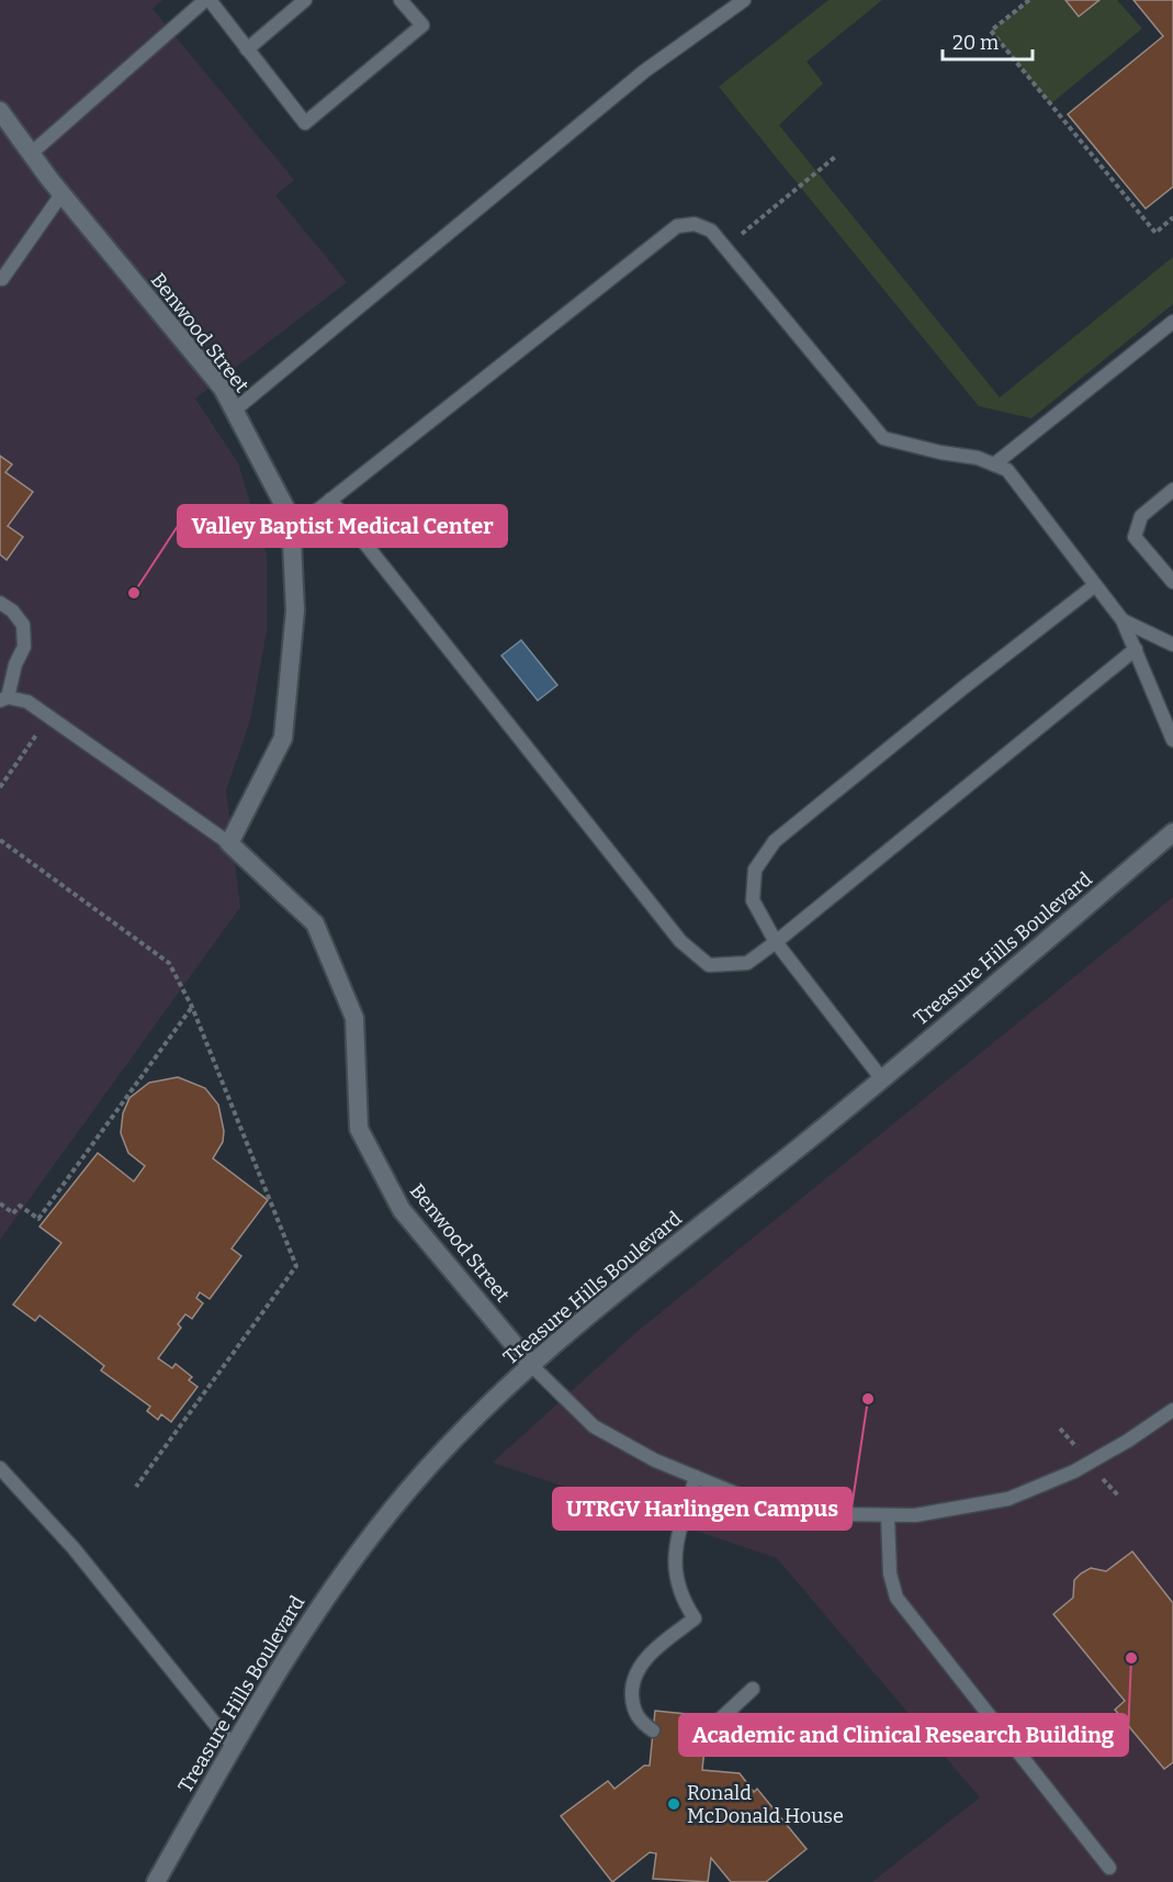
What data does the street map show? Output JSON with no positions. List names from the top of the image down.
{
  "streets": {
    "street": ["Benwood Street", "Treasure Hills Boulevard"]
  },
  "crossings": [
    ["Benwood Street", "Treasure Hills Boulevard"]
  ],
  "places": [
    "Valley Baptist Medical Center",
    "UTRGV Harlingen Campus",
    "Academic and Clinical Research Building",
    "Ronald McDonald House"
  ],
  "scale_bar": "20 m"
}
